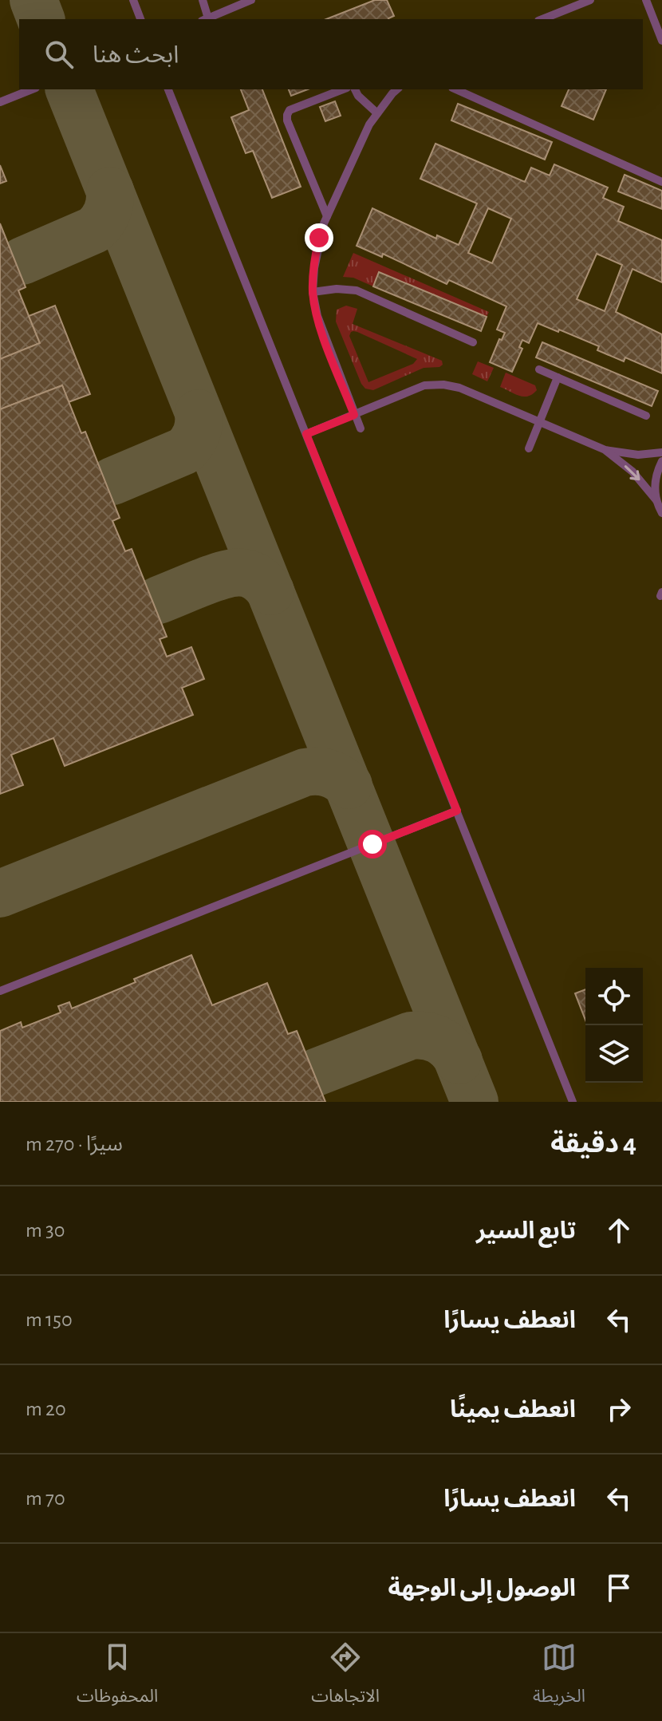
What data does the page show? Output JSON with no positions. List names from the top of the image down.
{
  "page": {
    "search": "ابحث هنا",
    "heading": ["4 دقيقة", "سيرًا · 270 m"],
    "list": [
      ["تابع السير", "30 m"],
      ["انعطف يسارًا", "150 m"],
      ["انعطف يمينًا", "20 m"],
      ["انعطف يسارًا", "70 m"],
      "الوصول إلى الوجهة"
    ],
    "nav": ["الخريطة", "الاتجاهات", "المحفوظات"]
  }
}
